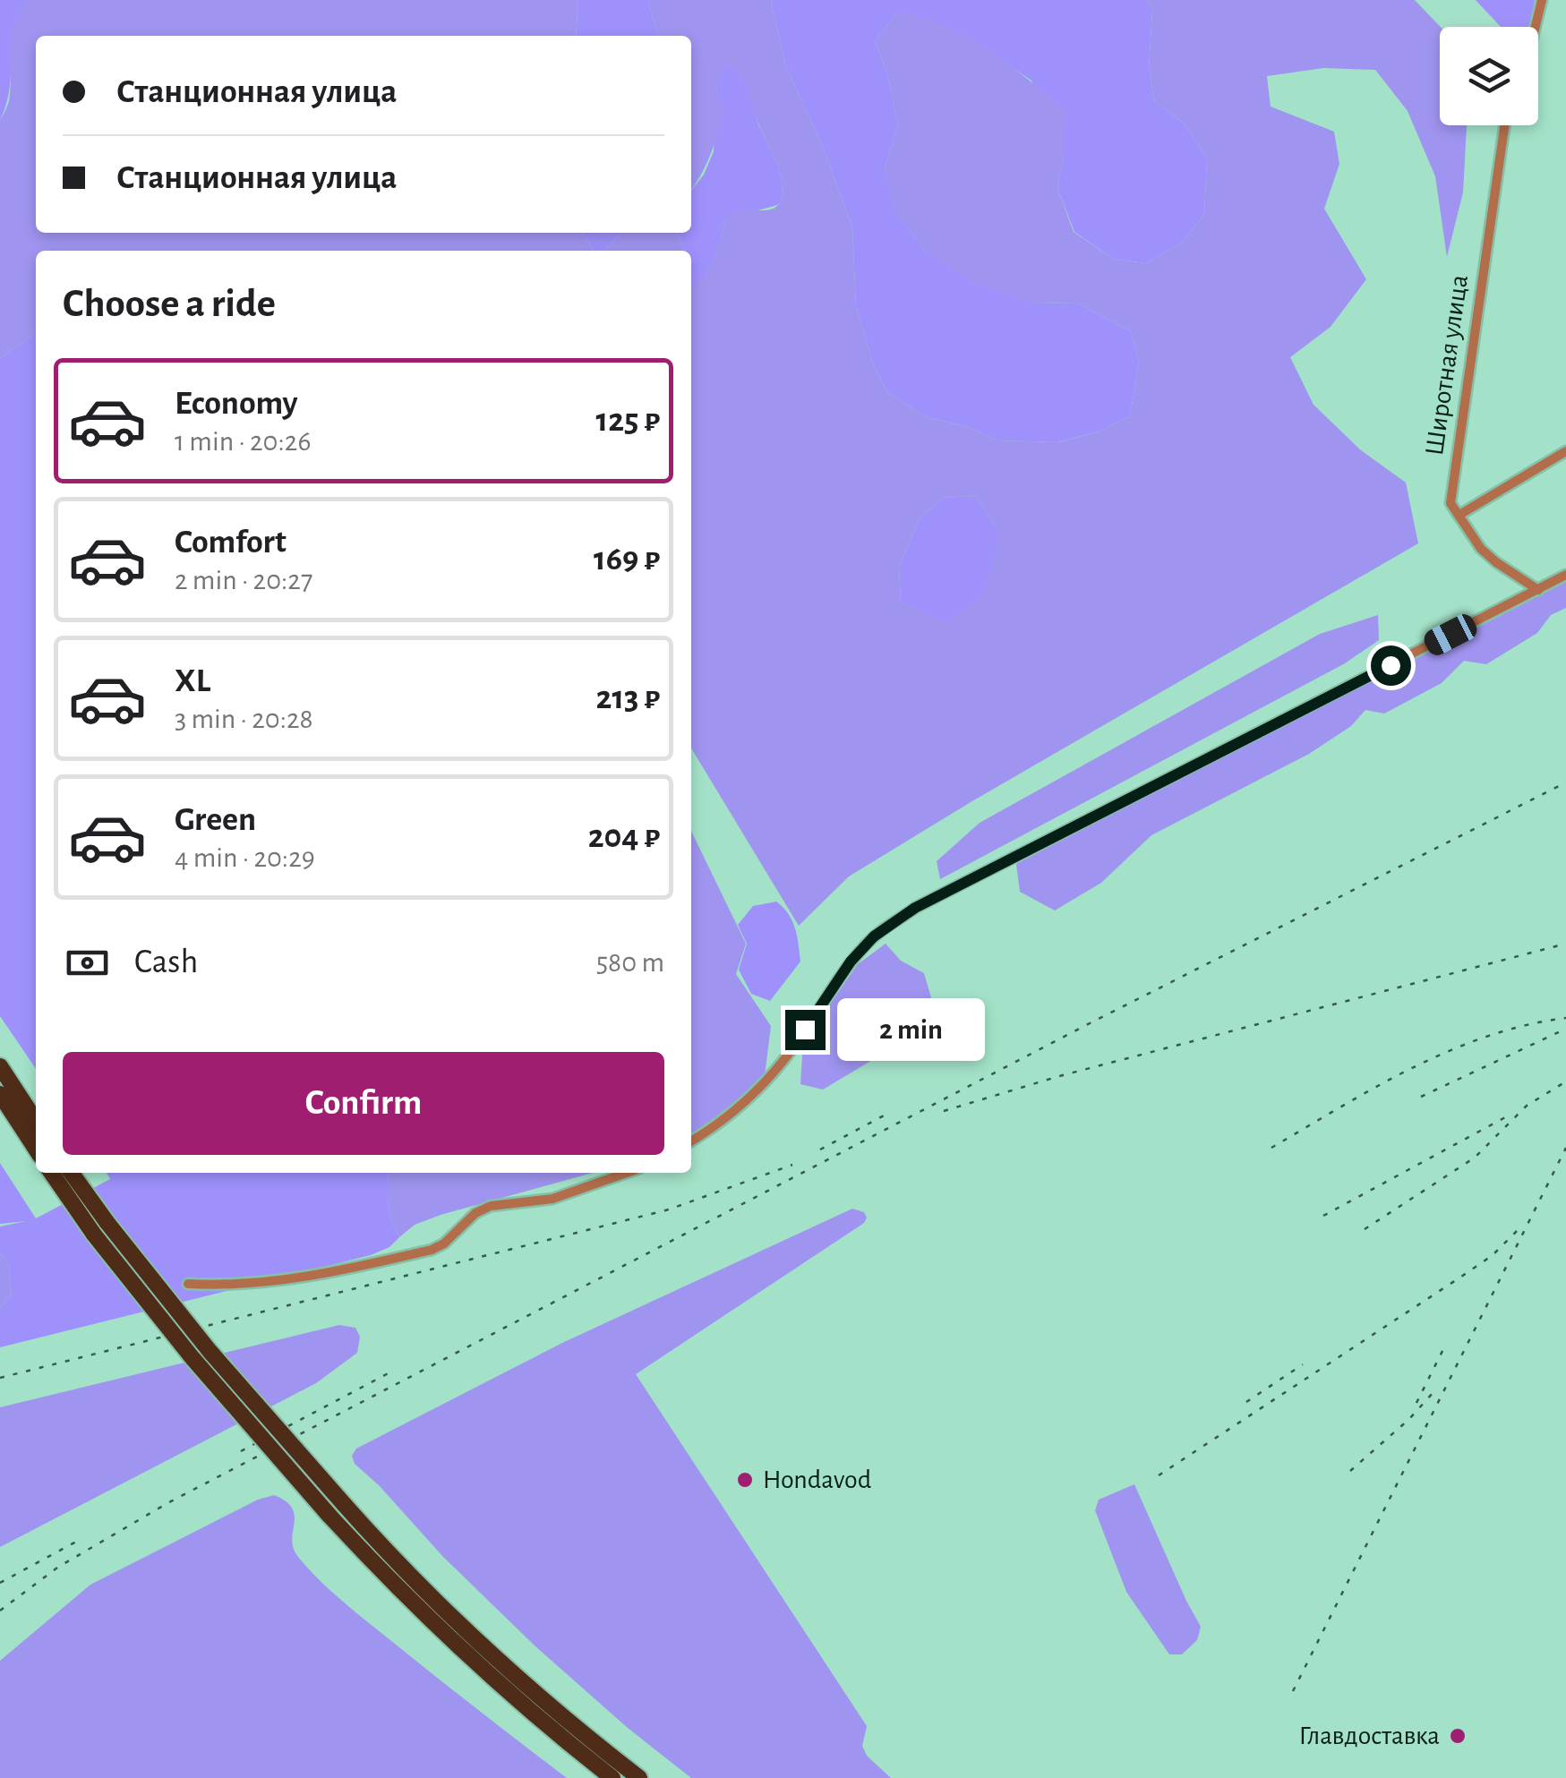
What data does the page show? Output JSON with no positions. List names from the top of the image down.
{
  "streets": {
    "street": ["Широтная улица"]
  },
  "places": ["Hondavod", "Главдоставка"],
  "page": {
    "banner": ["Станционная улица", "Станционная улица"],
    "heading": "Choose a ride",
    "list": [
      {
        "name": "Economy",
        "note": "1 min · 20:26",
        "value": "125 ₽"
      },
      {
        "name": "Comfort",
        "note": "2 min · 20:27",
        "value": "169 ₽"
      },
      {
        "name": "XL",
        "note": "3 min · 20:28",
        "value": "213 ₽"
      },
      {
        "name": "Green",
        "note": "4 min · 20:29",
        "value": "204 ₽"
      }
    ],
    "pay": ["Cash", "580 m"],
    "bubble": "2 min",
    "buttons": "Confirm"
  }
}
